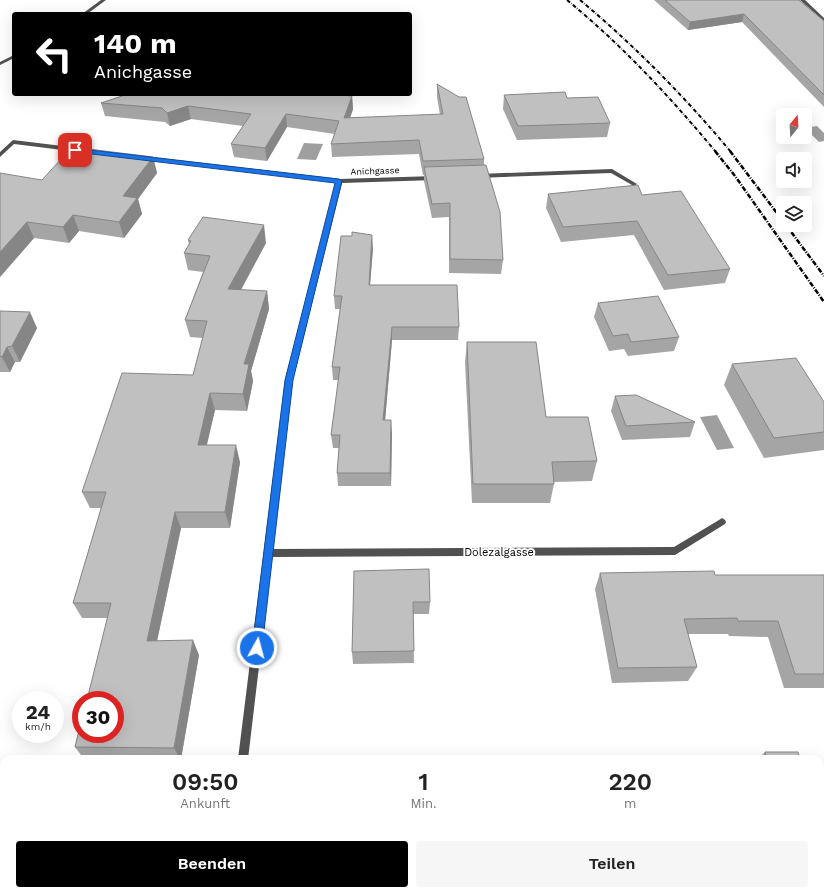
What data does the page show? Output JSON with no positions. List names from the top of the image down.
{
  "streets": {
    "street": ["Anichgasse", "Dolezalgasse"]
  },
  "north": "top",
  "page": {
    "turn": ["140 m", "Anichgasse"],
    "speed": "24 km/h",
    "limit": "30",
    "eta": [
      "09:50",
      "Ankunft",
      "1",
      "Min.",
      "220",
      "m"
    ],
    "buttons": ["Beenden", "Teilen"]
  }
}
